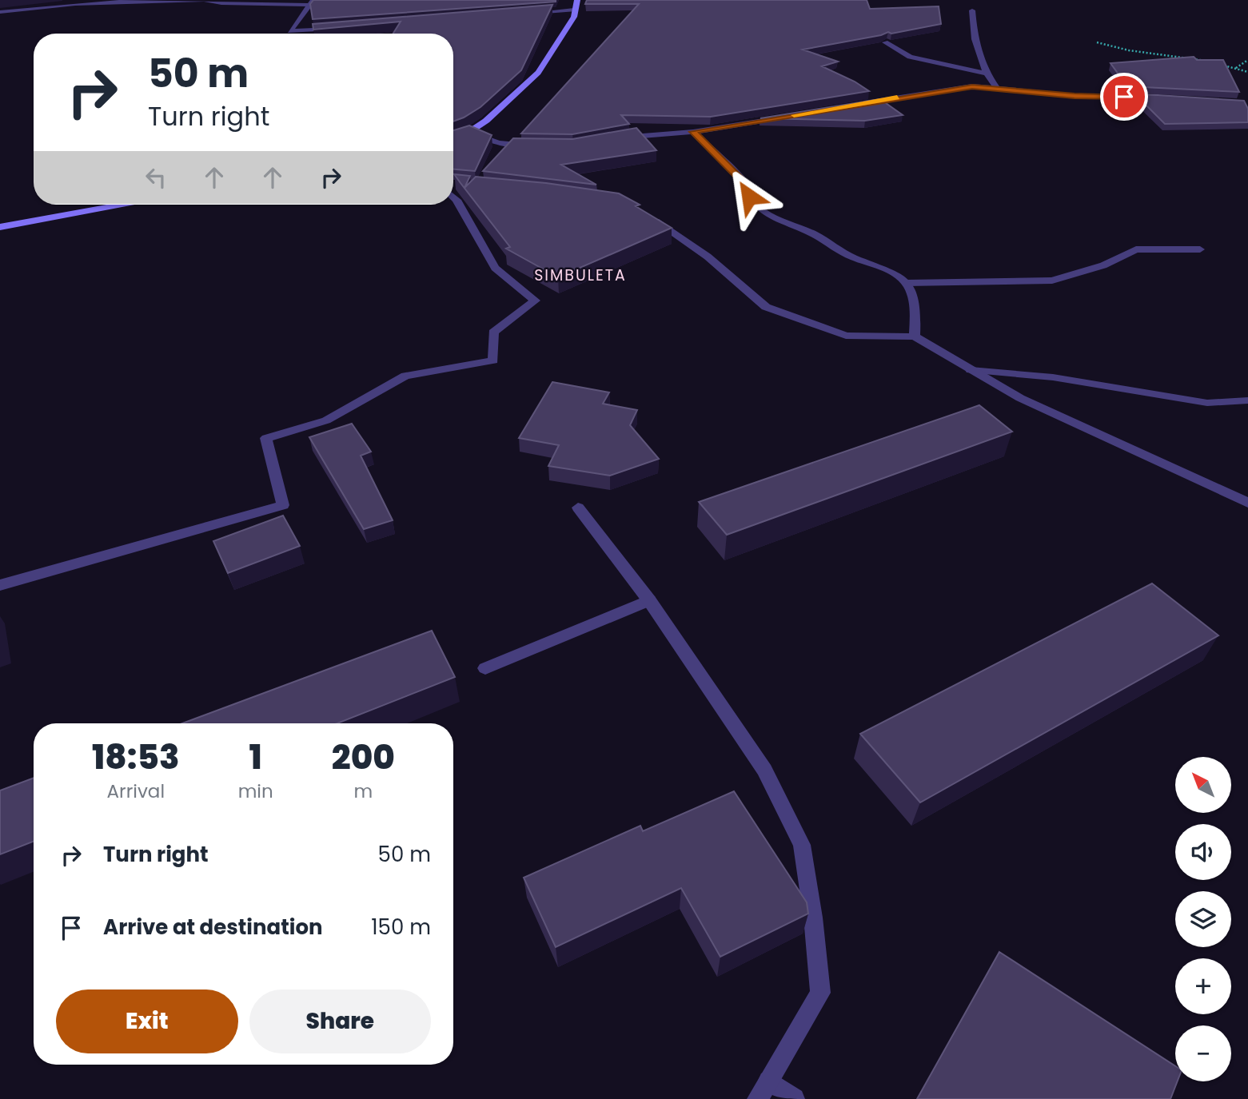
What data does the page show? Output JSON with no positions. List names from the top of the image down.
{
  "districts": ["SIMBULETA"],
  "north": "top left",
  "page": {
    "turn": ["50 m", "Turn right"],
    "eta": [
      "18:53",
      "Arrival",
      "1",
      "min",
      "200",
      "m"
    ],
    "map_buttons": ["+", "−"],
    "list": [
      {
        "name": "Turn right",
        "value": "50 m"
      },
      {
        "name": "Arrive at destination",
        "value": "150 m"
      }
    ],
    "buttons": ["Exit", "Share"]
  }
}
